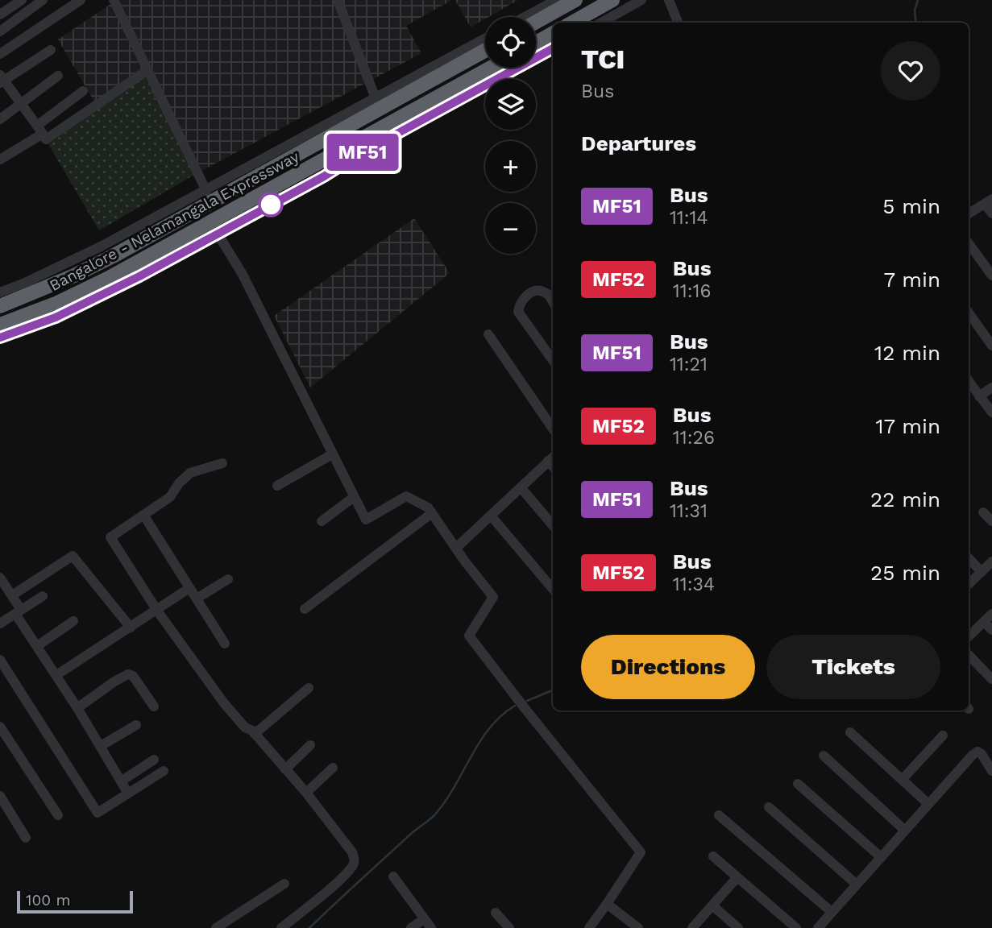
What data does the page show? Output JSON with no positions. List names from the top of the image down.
{
  "streets": {
    "highway": ["Bangalore - Nelamangala Expressway"]
  },
  "lines": ["bus line MF51"],
  "scale_bar": "100 m",
  "page": {
    "on_map": "MF51",
    "map_buttons": ["+", "−"],
    "heading": [
      ["TCI", "Bus"],
      "Departures"
    ],
    "list": [
      {
        "mark": "MF51",
        "name": "Bus",
        "note": "11:14",
        "value": "5 min"
      },
      {
        "mark": "MF52",
        "name": "Bus",
        "note": "11:16",
        "value": "7 min"
      },
      {
        "mark": "MF51",
        "name": "Bus",
        "note": "11:21",
        "value": "12 min"
      },
      {
        "mark": "MF52",
        "name": "Bus",
        "note": "11:26",
        "value": "17 min"
      },
      {
        "mark": "MF51",
        "name": "Bus",
        "note": "11:31",
        "value": "22 min"
      },
      {
        "mark": "MF52",
        "name": "Bus",
        "note": "11:34",
        "value": "25 min"
      }
    ],
    "buttons": ["Directions", "Tickets"],
    "scale": "100 m"
  }
}
